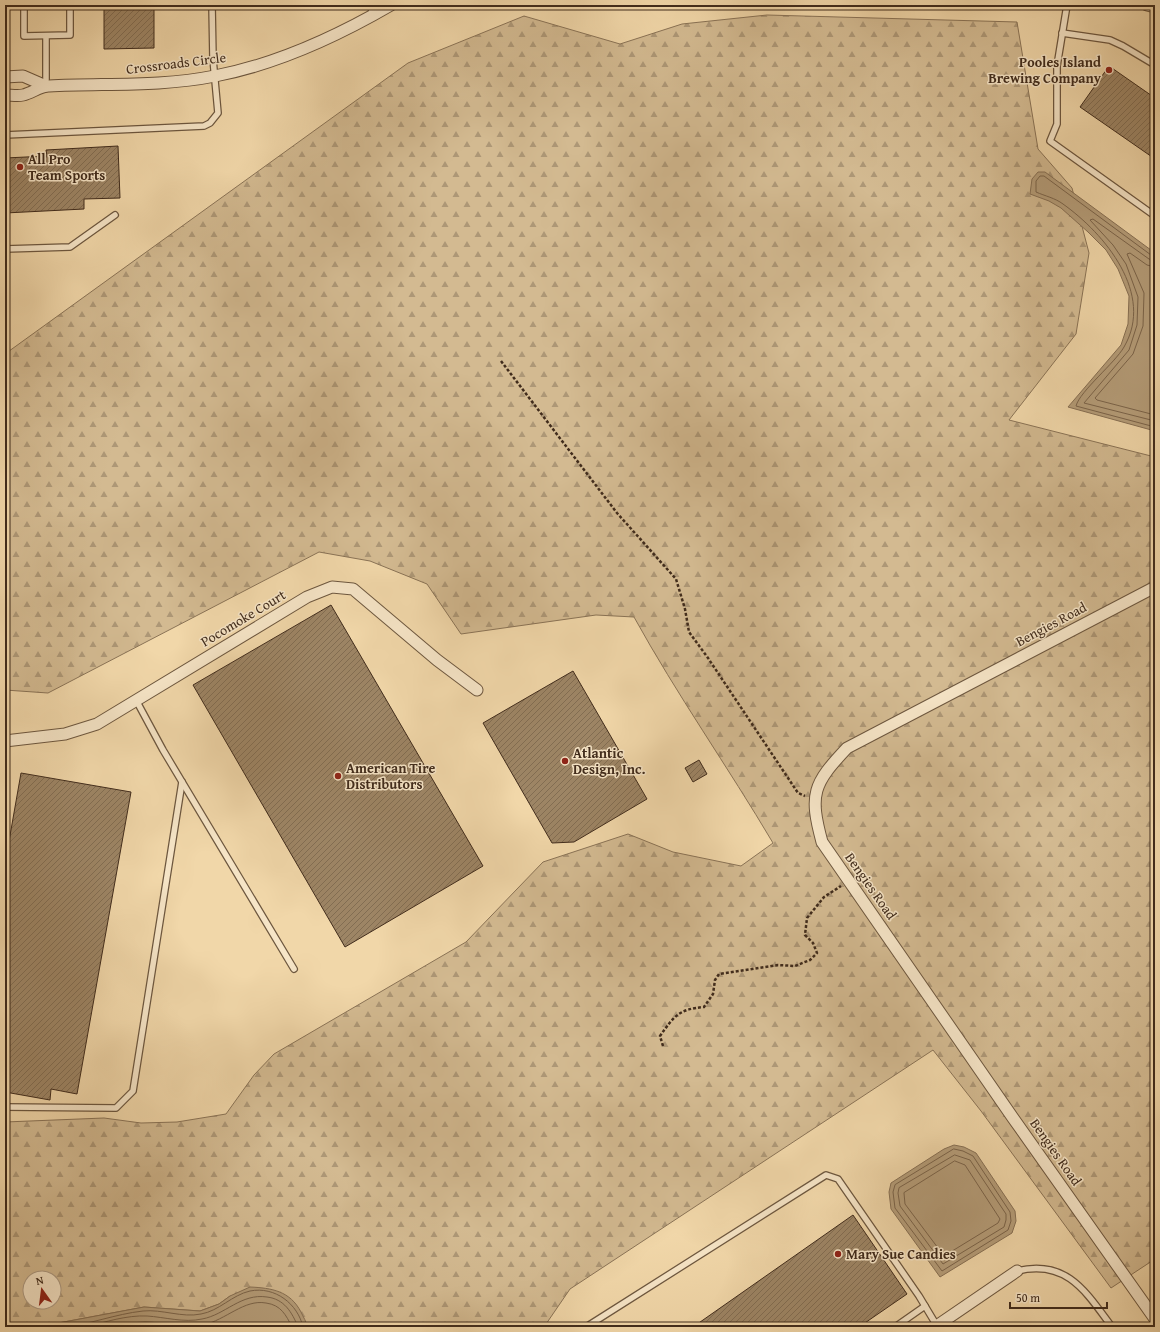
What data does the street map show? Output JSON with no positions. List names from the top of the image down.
{
  "streets": {
    "street": ["Crossroads Circle", "Pocomoke Court", "Bengies Road"]
  },
  "places": [
    "Pooles Island Brewing Company",
    "All Pro Team Sports",
    "Atlantic Design, Inc.",
    "American Tire Distributors",
    "Mary Sue Candies"
  ],
  "scale_bar": "50 m",
  "north": "top"
}
